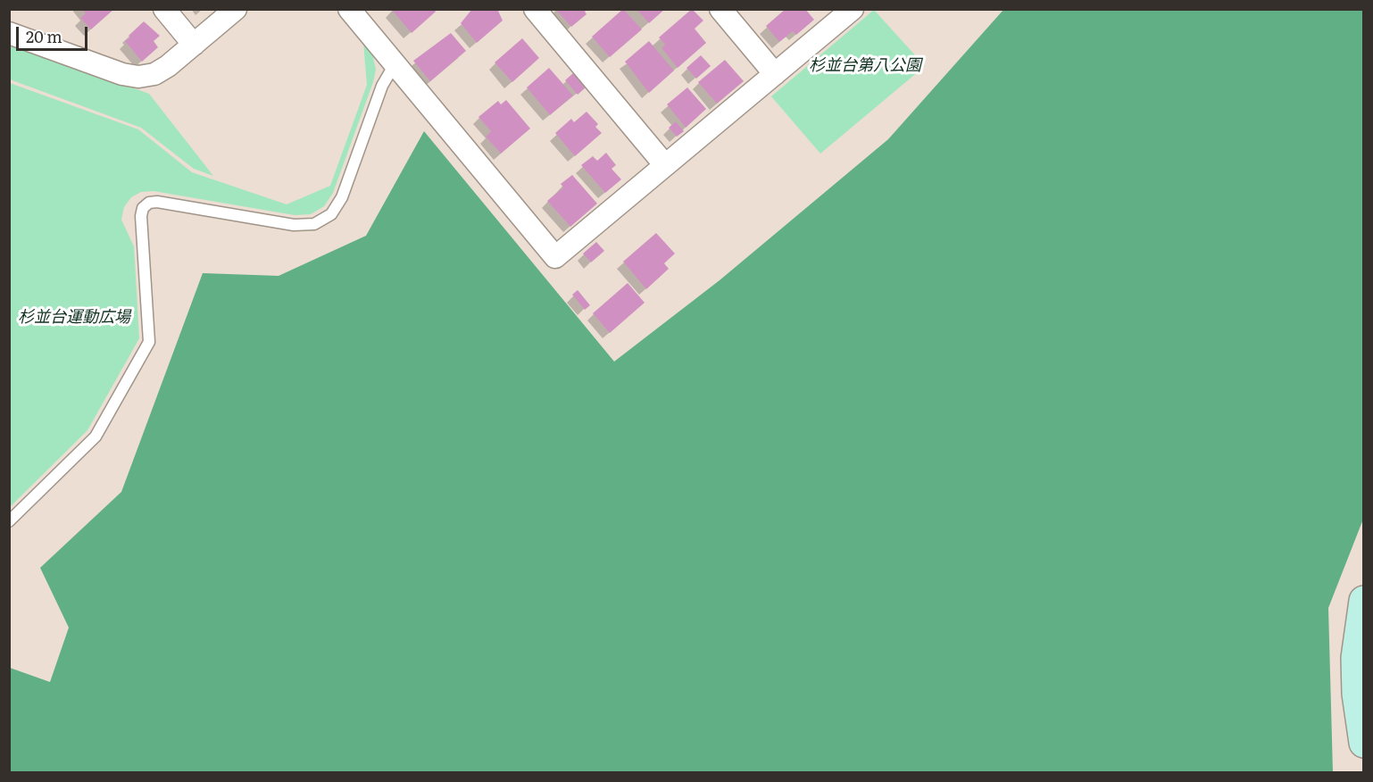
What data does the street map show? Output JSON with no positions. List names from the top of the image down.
{
  "parks": ["杉並台第八公園", "杉並台運動広場"],
  "scale_bar": "20 m"
}
